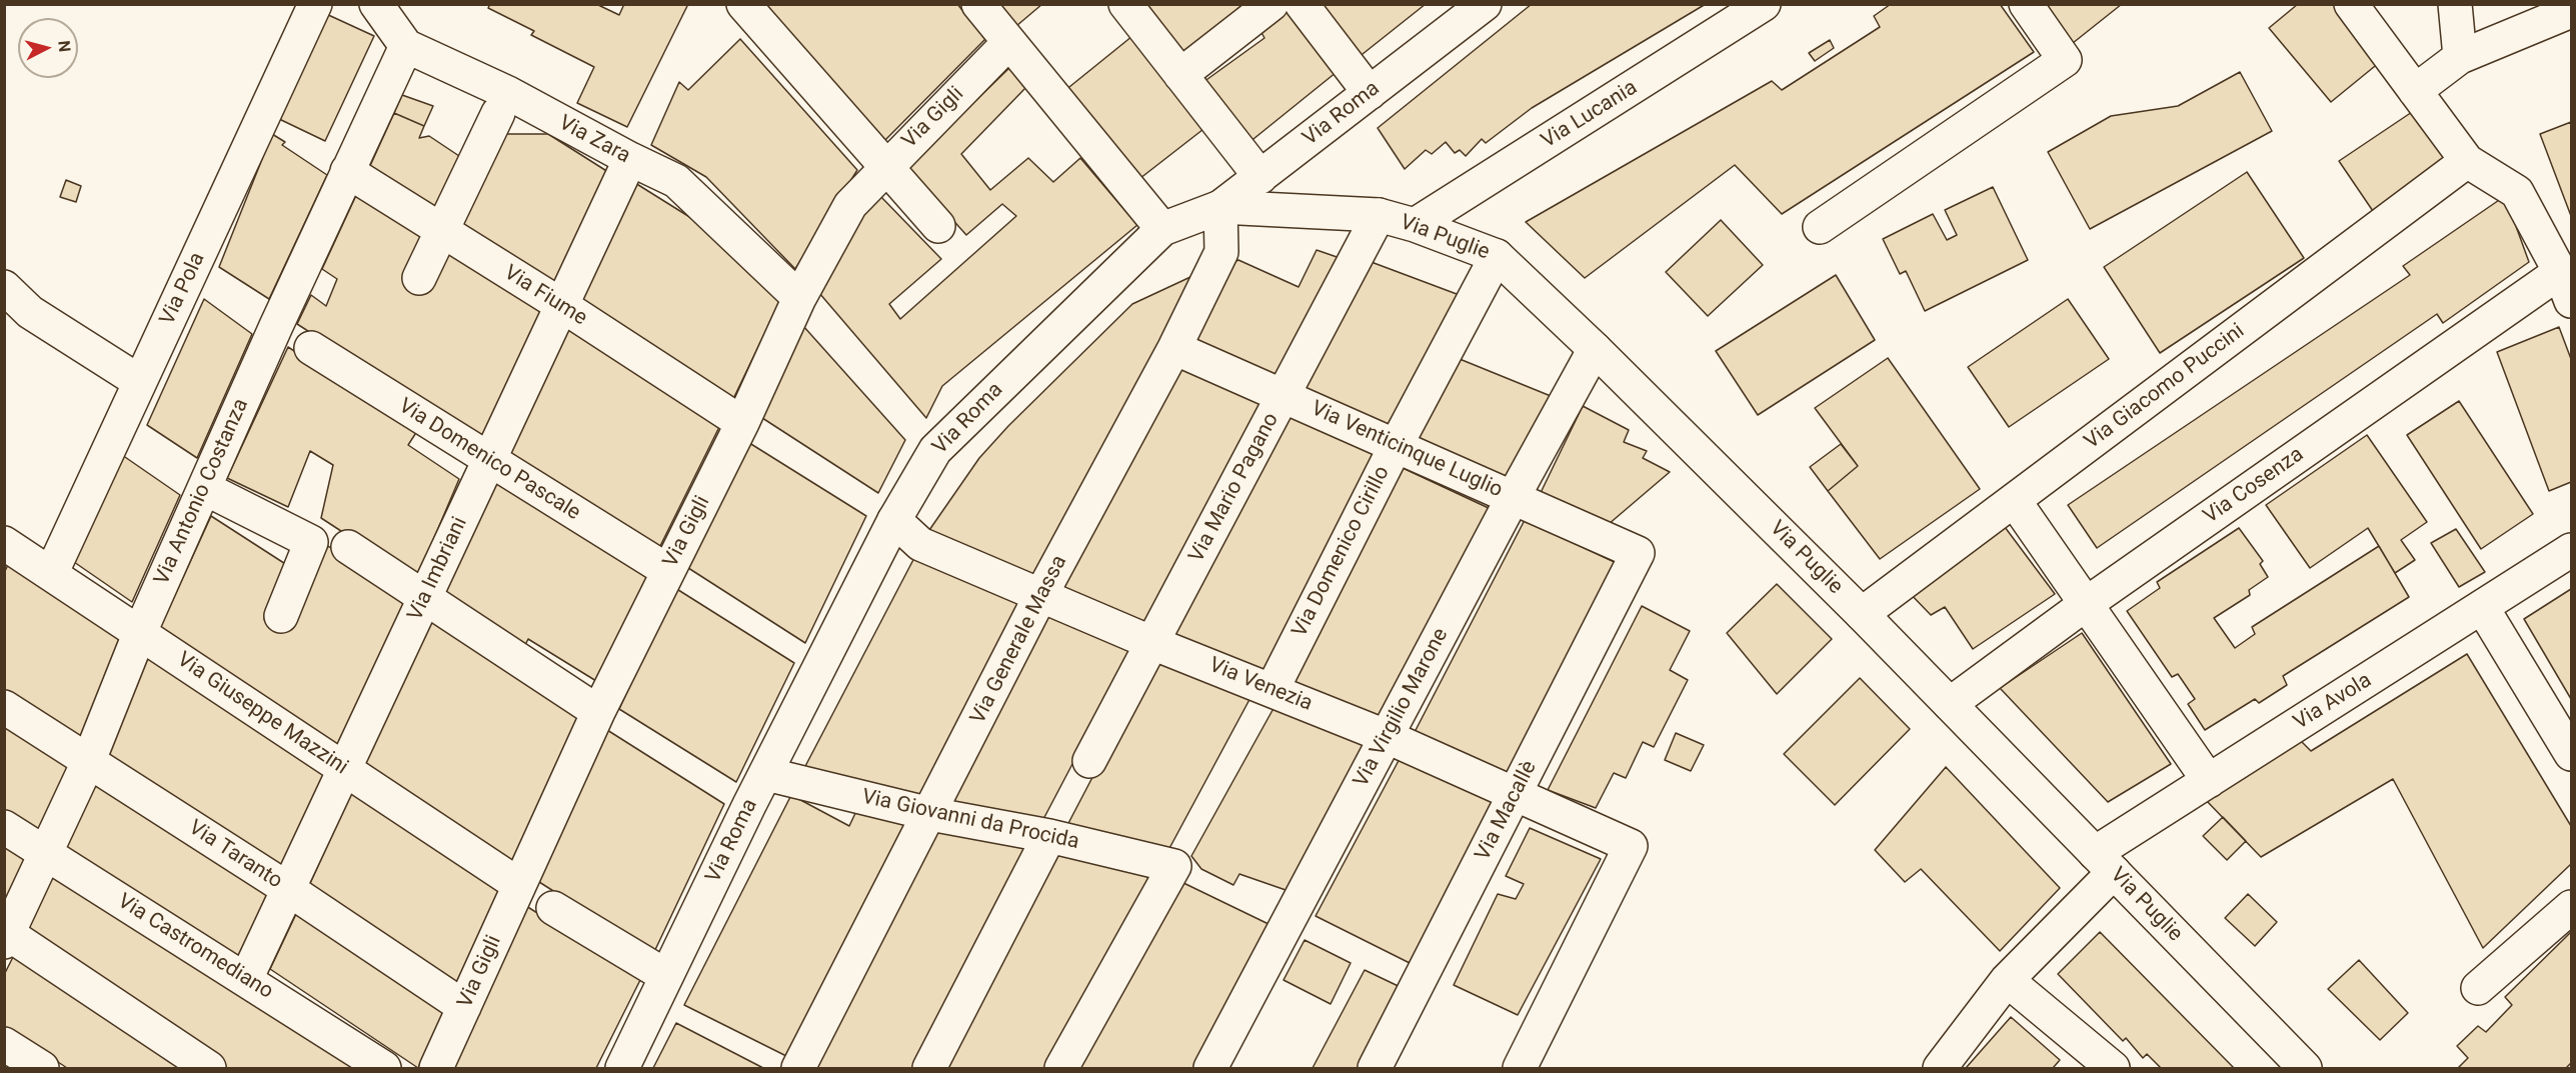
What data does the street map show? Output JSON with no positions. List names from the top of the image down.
{
  "streets": {
    "street": [
      "Via Roma",
      "Via Lucania",
      "Via Gigli",
      "Via Zara",
      "Via Puglie",
      "Via Pola",
      "Via Fiume",
      "Via Giacomo Puccini",
      "Via Venticinque Luglio",
      "Via Domenico Pascale",
      "Via Cosenza",
      "Via Mario Pagano",
      "Via Antonio Costanza",
      "Via Domenico Cirillo",
      "Via Imbriani",
      "Via Generale Massa",
      "Via Venezia",
      "Via Avola",
      "Via Virgilio Marone",
      "Via Giuseppe Mazzini",
      "Via Macallè",
      "Via Giovanni da Procida",
      "Via Taranto",
      "Via Castromediano"
    ]
  },
  "crossings": [
    ["Via Roma", "Via Puglie"],
    ["Via Roma", "Via Generale Massa"],
    ["Via Roma", "Via Venezia"],
    ["Via Roma", "Via Giovanni da Procida"],
    ["Via Lucania", "Via Puglie"],
    ["Via Gigli", "Via Zara"],
    ["Via Gigli", "Via Fiume"],
    ["Via Gigli", "Via Domenico Pascale"],
    ["Via Gigli", "Via Giuseppe Mazzini"],
    ["Via Gigli", "Via Taranto"],
    ["Via Zara", "Via Antonio Costanza"],
    ["Via Zara", "Via Imbriani"],
    ["Via Puglie", "Via Giacomo Puccini"],
    ["Via Puglie", "Via Cosenza"],
    ["Via Puglie", "Via Mario Pagano"],
    ["Via Puglie", "Via Domenico Cirillo"],
    ["Via Puglie", "Via Generale Massa"],
    ["Via Puglie", "Via Avola"],
    ["Via Puglie", "Via Virgilio Marone"],
    ["Via Pola", "Via Giuseppe Mazzini"],
    ["Via Fiume", "Via Antonio Costanza"],
    ["Via Fiume", "Via Imbriani"],
    ["Via Venticinque Luglio", "Via Mario Pagano"],
    ["Via Venticinque Luglio", "Via Domenico Cirillo"],
    ["Via Venticinque Luglio", "Via Generale Massa"],
    ["Via Venticinque Luglio", "Via Virgilio Marone"],
    ["Via Venticinque Luglio", "Via Macallè"],
    ["Via Domenico Pascale", "Via Imbriani"],
    ["Via Mario Pagano", "Via Venezia"],
    ["Via Antonio Costanza", "Via Giuseppe Mazzini"],
    ["Via Antonio Costanza", "Via Taranto"],
    ["Via Antonio Costanza", "Via Castromediano"],
    ["Via Domenico Cirillo", "Via Venezia"],
    ["Via Imbriani", "Via Giuseppe Mazzini"],
    ["Via Imbriani", "Via Taranto"],
    ["Via Imbriani", "Via Castromediano"],
    ["Via Generale Massa", "Via Venezia"],
    ["Via Generale Massa", "Via Giovanni da Procida"],
    ["Via Venezia", "Via Virgilio Marone"],
    ["Via Venezia", "Via Macallè"]
  ],
  "north": "right"
}
